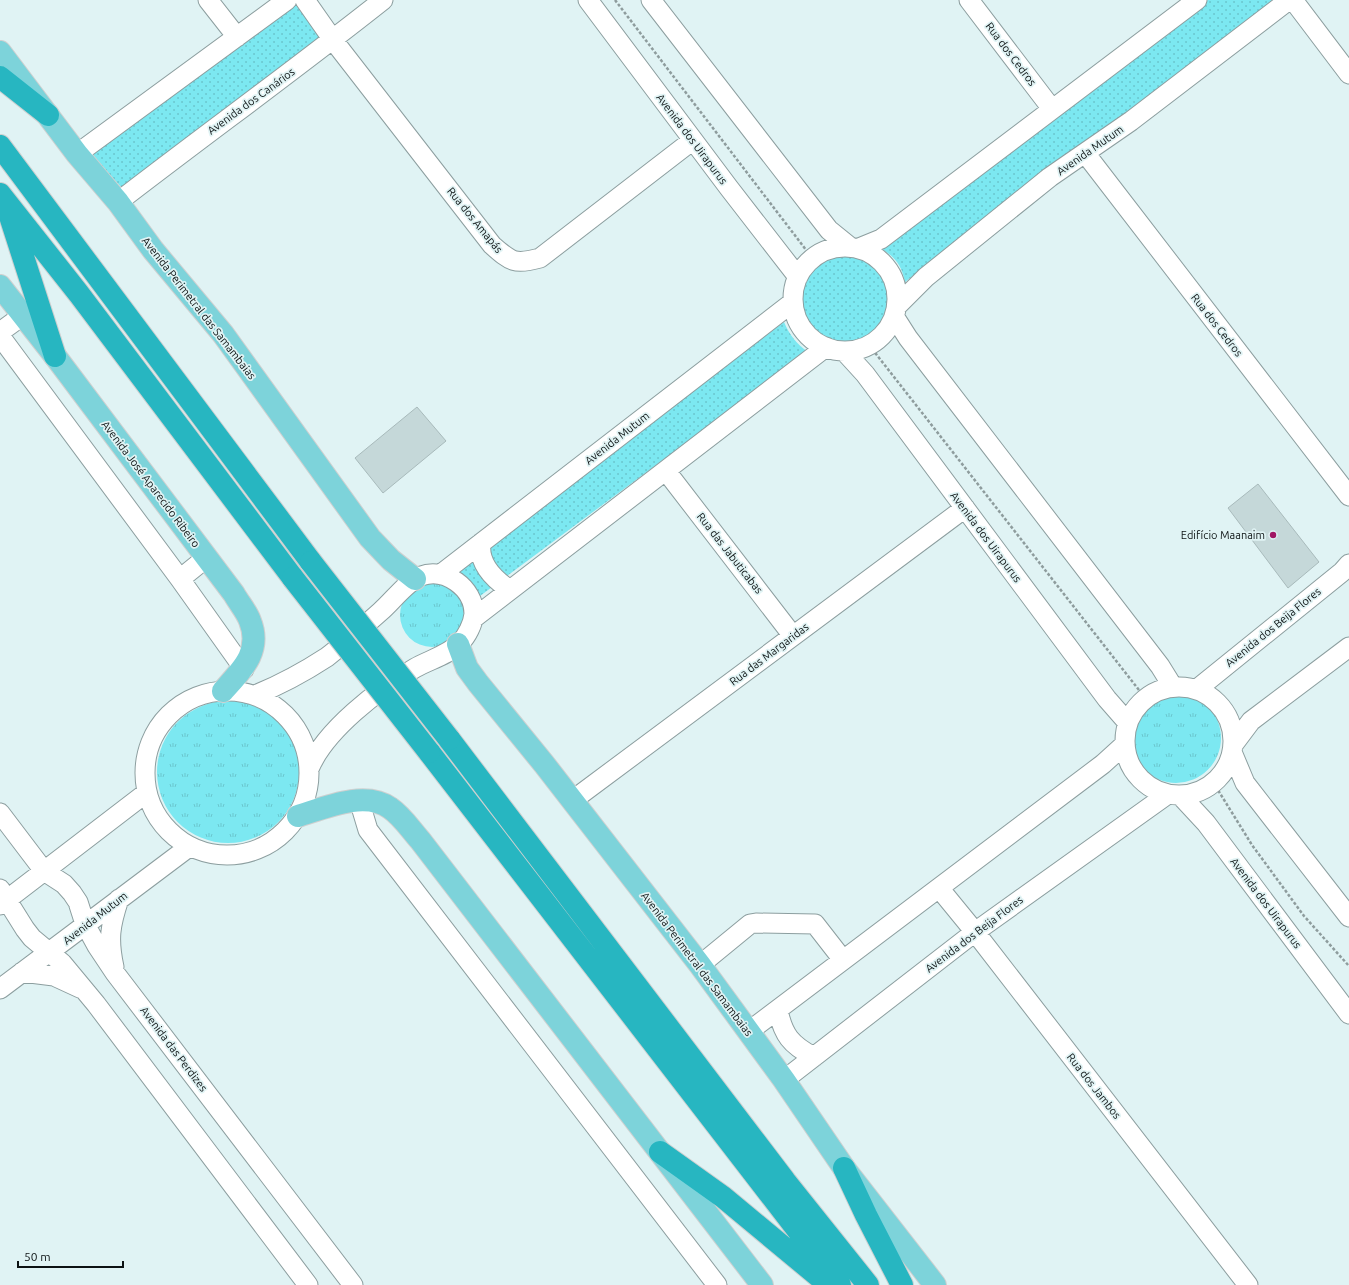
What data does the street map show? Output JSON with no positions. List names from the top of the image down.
{
  "streets": {
    "main road": ["Avenida Perimetral das Samambaias", "Avenida José Aparecido Ribeiro"],
    "street": [
      "Rua dos Cedros",
      "Avenida dos Canários",
      "Avenida dos Uirapurus",
      "Avenida Mutum",
      "Rua dos Amapás",
      "Rua das Jabuticabas",
      "Avenida dos Beija Flores",
      "Rua das Margaridas",
      "Avenida das Perdizes",
      "Rua dos Jambos"
    ]
  },
  "crossings": [
    ["Rua dos Cedros", "Avenida Mutum"],
    ["Avenida dos Canários", "Rua dos Amapás"],
    ["Avenida dos Canários", "Avenida Perimetral das Samambaias"],
    ["Avenida dos Uirapurus", "Avenida Mutum"],
    ["Avenida dos Uirapurus", "Rua dos Amapás"],
    ["Avenida dos Uirapurus", "Avenida dos Beija Flores"],
    ["Avenida dos Uirapurus", "Rua das Margaridas"],
    ["Avenida Mutum", "Avenida das Perdizes"],
    ["Avenida Perimetral das Samambaias", "Avenida dos Beija Flores"],
    ["Avenida Perimetral das Samambaias", "Rua das Margaridas"],
    ["Rua das Jabuticabas", "Rua das Margaridas"],
    ["Avenida dos Beija Flores", "Rua dos Jambos"]
  ],
  "places": ["Edifício Maanaim"],
  "scale_bar": "50 m"
}
